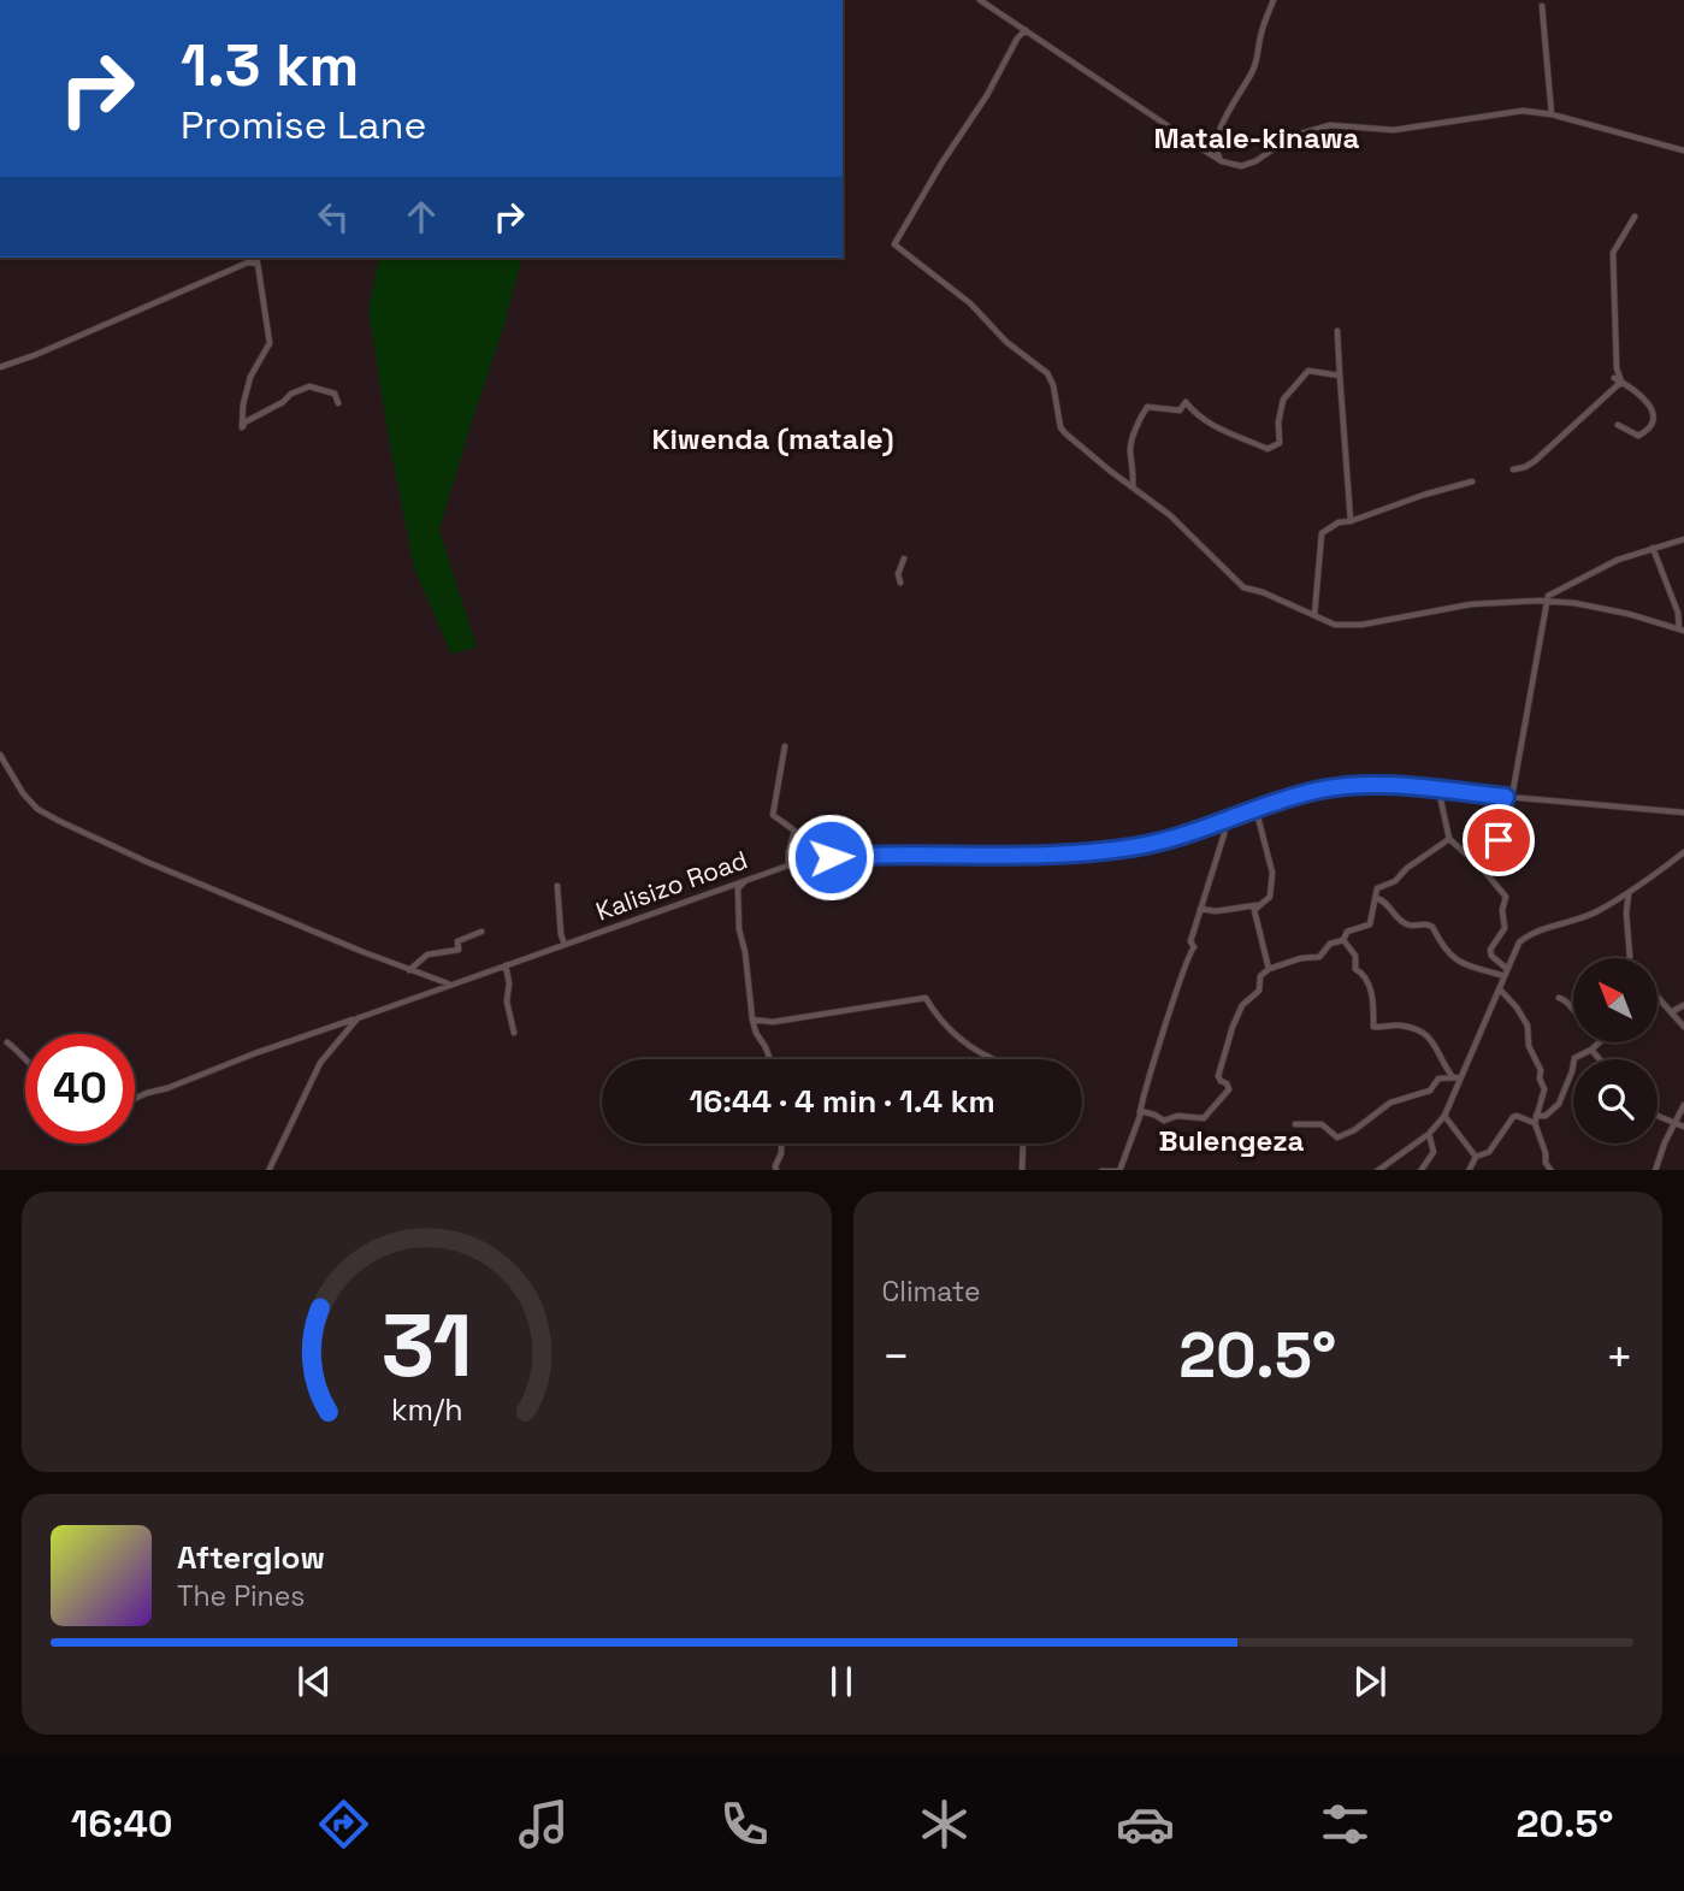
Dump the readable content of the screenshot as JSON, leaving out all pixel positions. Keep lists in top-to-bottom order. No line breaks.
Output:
{"streets":{"street":["Kalisizo Road"]},"districts":["Matale-kinawa","Kiwenda (matale)","Bulengeza"],"north":"top left","page":{"turn":["1.3 km","Promise Lane"],"limit":"40","trip":"16:44 · 4 min · 1.4 km","tile":"Climate","heat":["−","20.5°","+"],"song":["Afterglow","The Pines"],"tabs":["16:40","20.5°"],"gauge":["31","km/h"]}}
